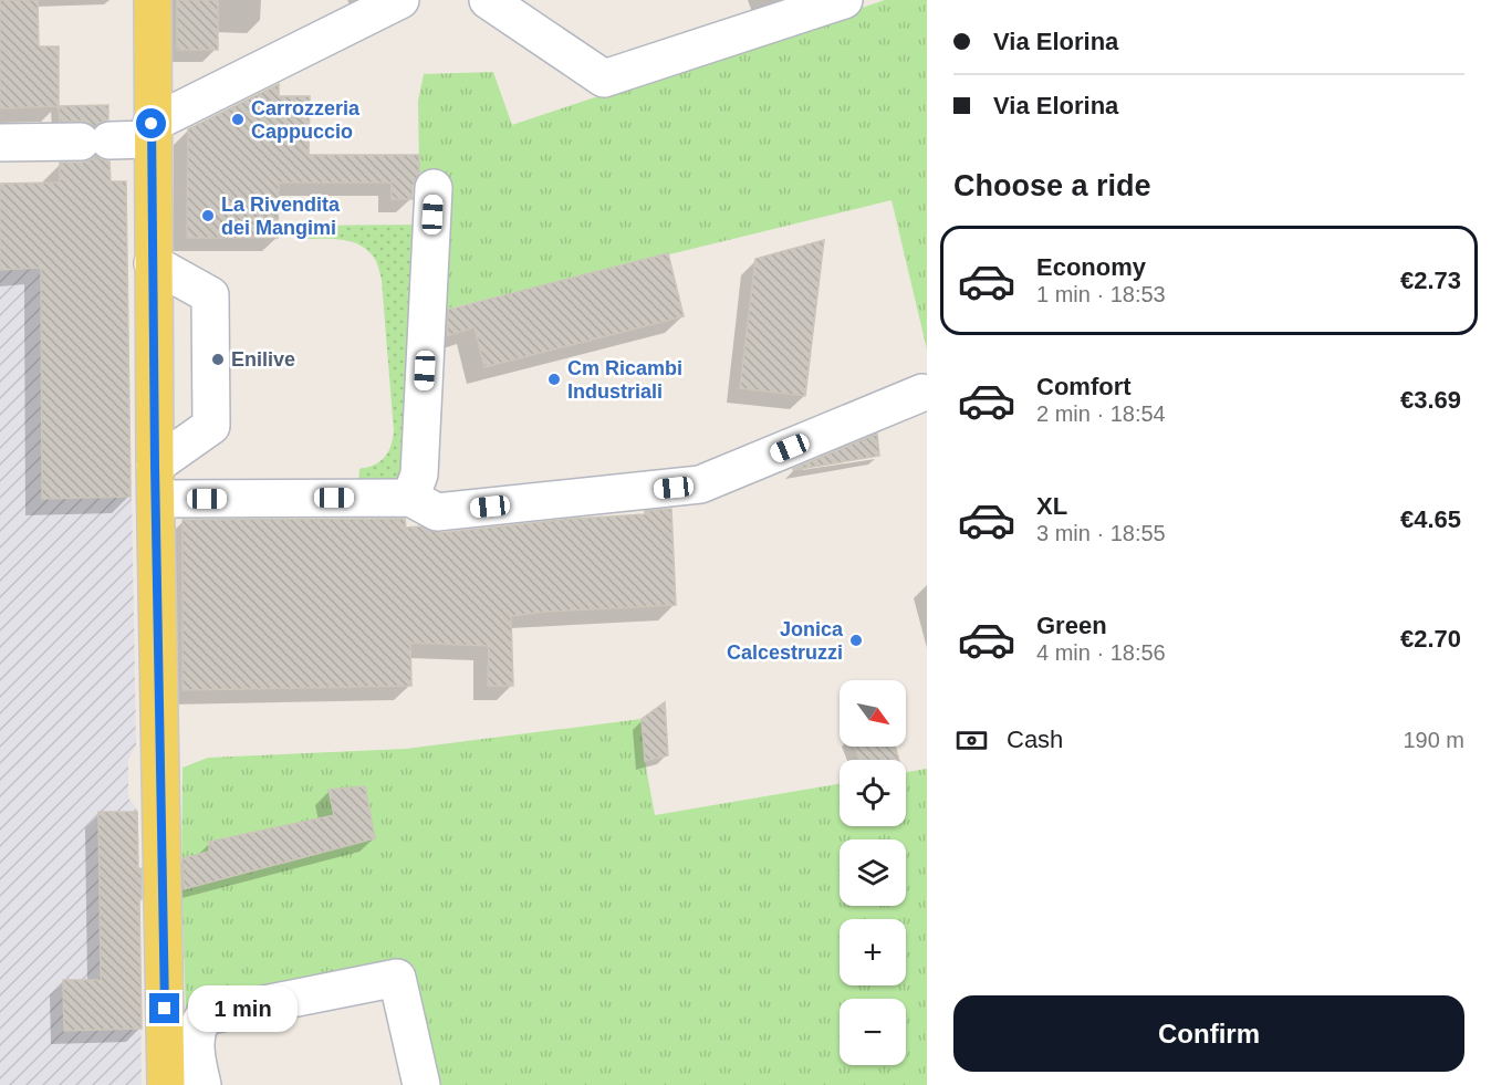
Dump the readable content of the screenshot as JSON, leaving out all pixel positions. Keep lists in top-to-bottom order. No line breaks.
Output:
{"places":["Carrozzeria Cappuccio","La Rivendita dei Mangimi","Enilive","Cm Ricambi Industriali","Jonica Calcestruzzi"],"north":"bottom right","page":{"banner":["Via Elorina","Via Elorina"],"heading":"Choose a ride","list":[{"name":"Economy","note":"1 min · 18:53","value":"€2.73"},{"name":"Comfort","note":"2 min · 18:54","value":"€3.69"},{"name":"XL","note":"3 min · 18:55","value":"€4.65"},{"name":"Green","note":"4 min · 18:56","value":"€2.70"}],"map_buttons":["+","−"],"pay":["Cash","190 m"],"buttons":"Confirm","bubble":"1 min"}}
